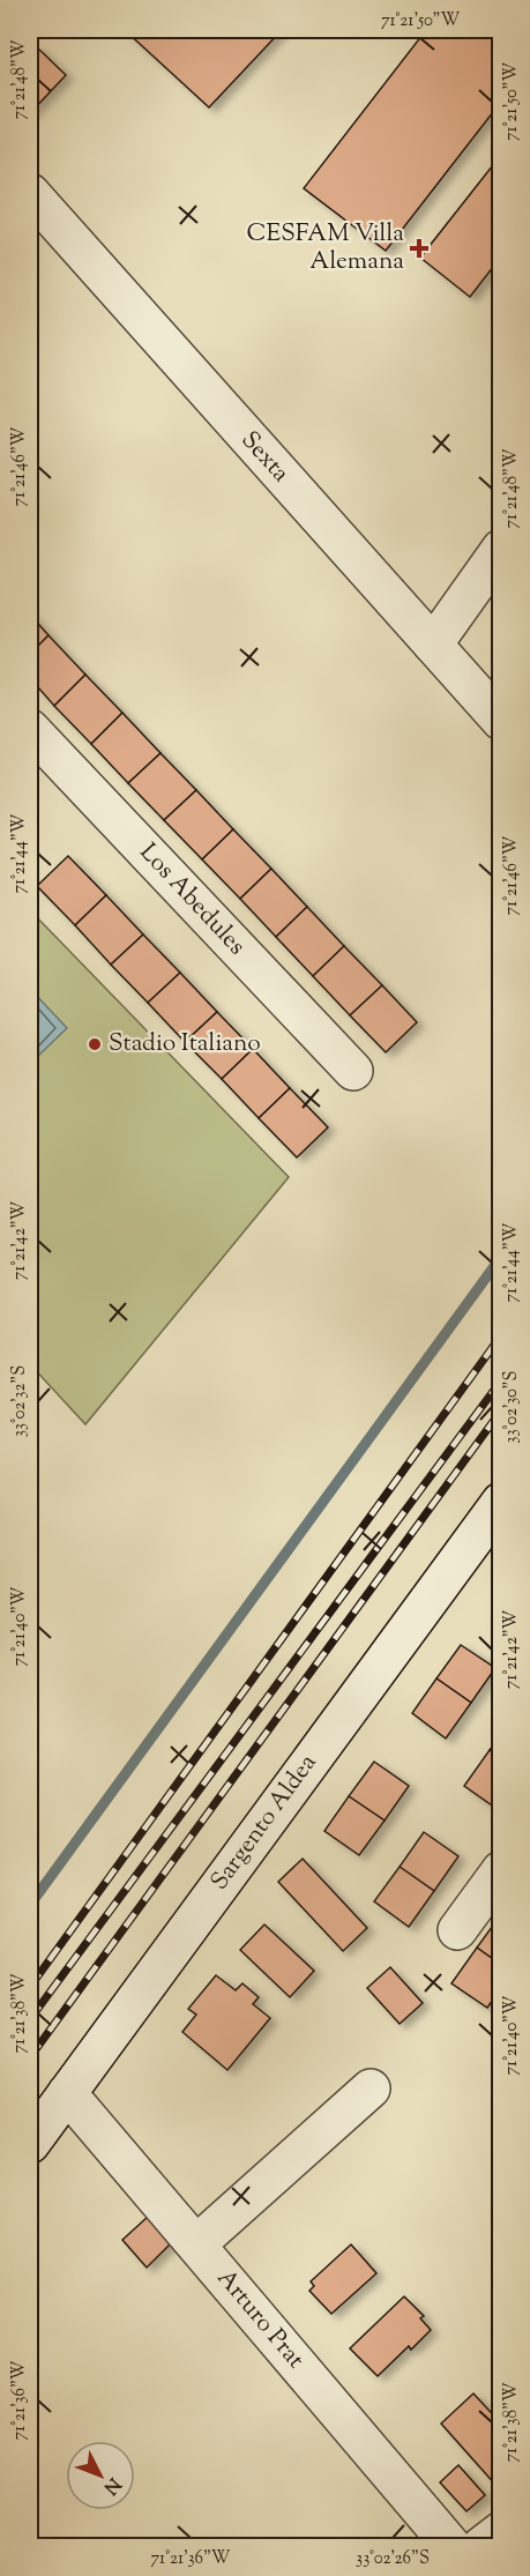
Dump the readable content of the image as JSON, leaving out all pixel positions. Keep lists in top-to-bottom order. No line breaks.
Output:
{"streets":{"street":["Sexta","Los Abedules","Sargento Aldea","Arturo Prat"]},"crossings":[["Sargento Aldea","Arturo Prat"]],"places":{"health":["CESFAM Villa Alemana"],"other":["Stadio Italiano"]},"north":"bottom right","coordinates":["71°21'50\"W","71°21'48\"W","71°21'46\"W","71°21'44\"W","71°21'42\"W","33°02'32\"S","33°02'30\"S","71°21'40\"W","71°21'38\"W","71°21'36\"W","33°02'26\"S"]}
